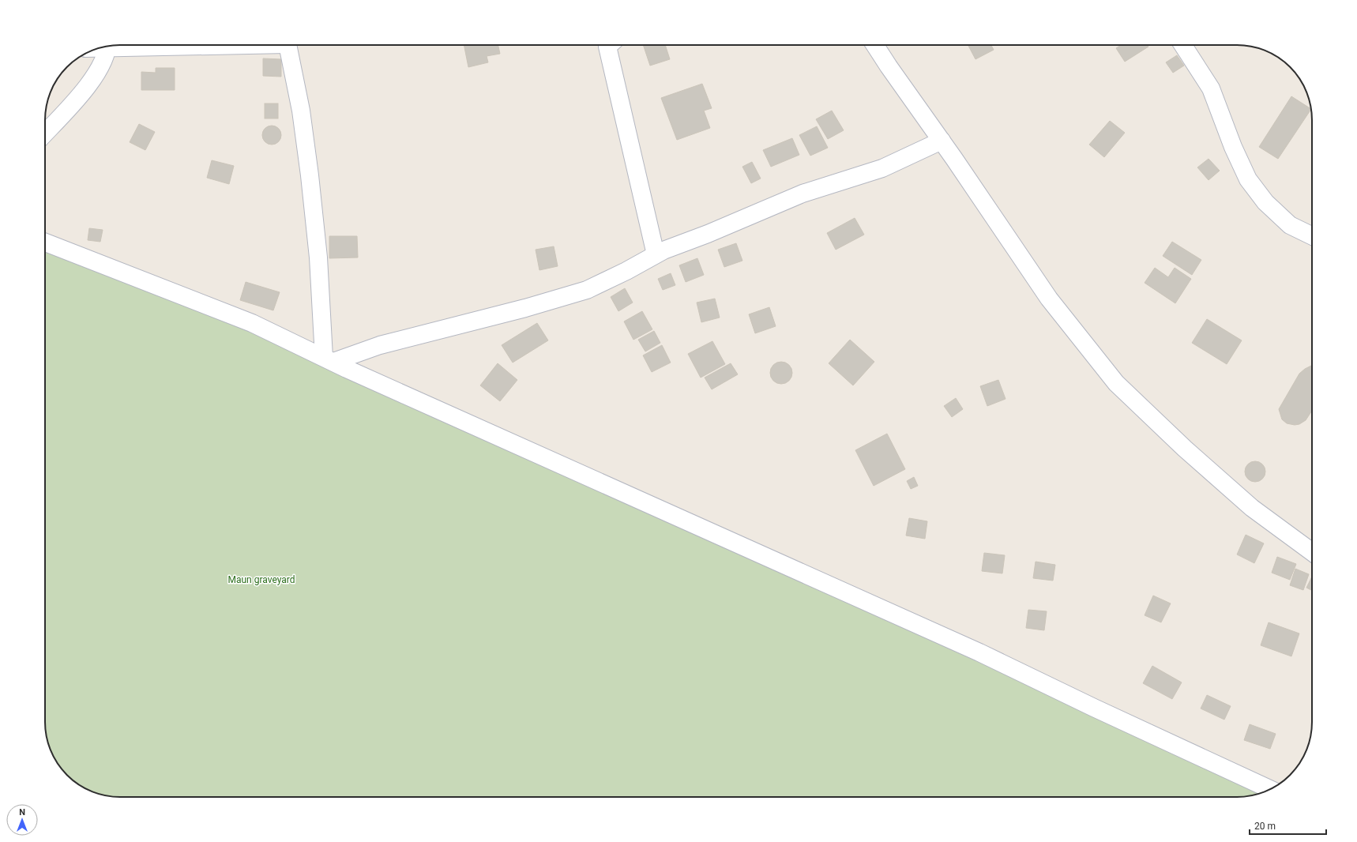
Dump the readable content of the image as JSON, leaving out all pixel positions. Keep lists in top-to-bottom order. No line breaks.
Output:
{"parks":["Maun graveyard"],"scale_bar":"20 m","north":"top"}
